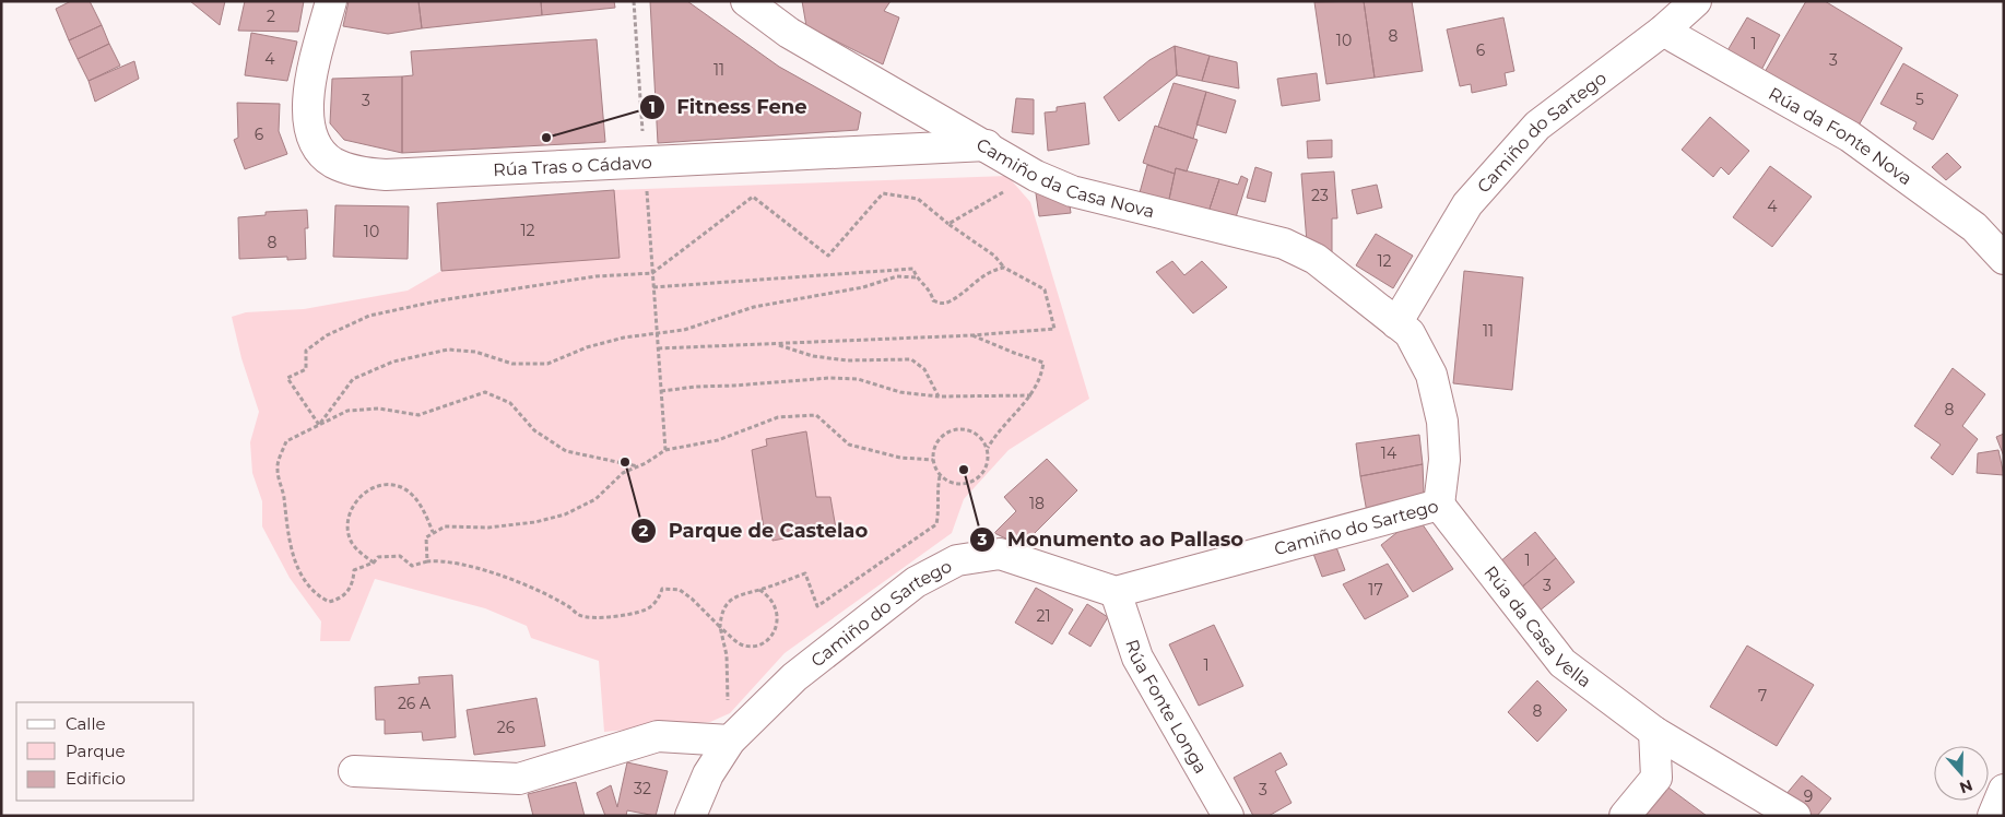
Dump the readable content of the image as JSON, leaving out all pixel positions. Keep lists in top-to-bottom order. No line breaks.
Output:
{"streets":{"street":["Camiño do Sartego","Rúa da Fonte Nova","Rúa Tras o Cádavo","Camiño da Casa Nova","Rúa da Casa Vella","Rúa Fonte Longa"]},"crossings":[["Camiño do Sartego","Rúa da Fonte Nova"],["Camiño do Sartego","Camiño da Casa Nova"],["Camiño do Sartego","Rúa da Casa Vella"],["Camiño do Sartego","Rúa Fonte Longa"],["Rúa Tras o Cádavo","Camiño da Casa Nova"]],"places":["Fitness Fene","Parque de Castelao","Monumento ao Pallaso"],"house_numbers":["2","8","10","1","6","4","3","11","5","3","6","23","4","12","10","8","12","11","8","14","18","1","3","17","21","1","7","26 A","8","26","32","3","9"],"legend":["Calle","Parque","Edificio"],"north":"bottom"}
